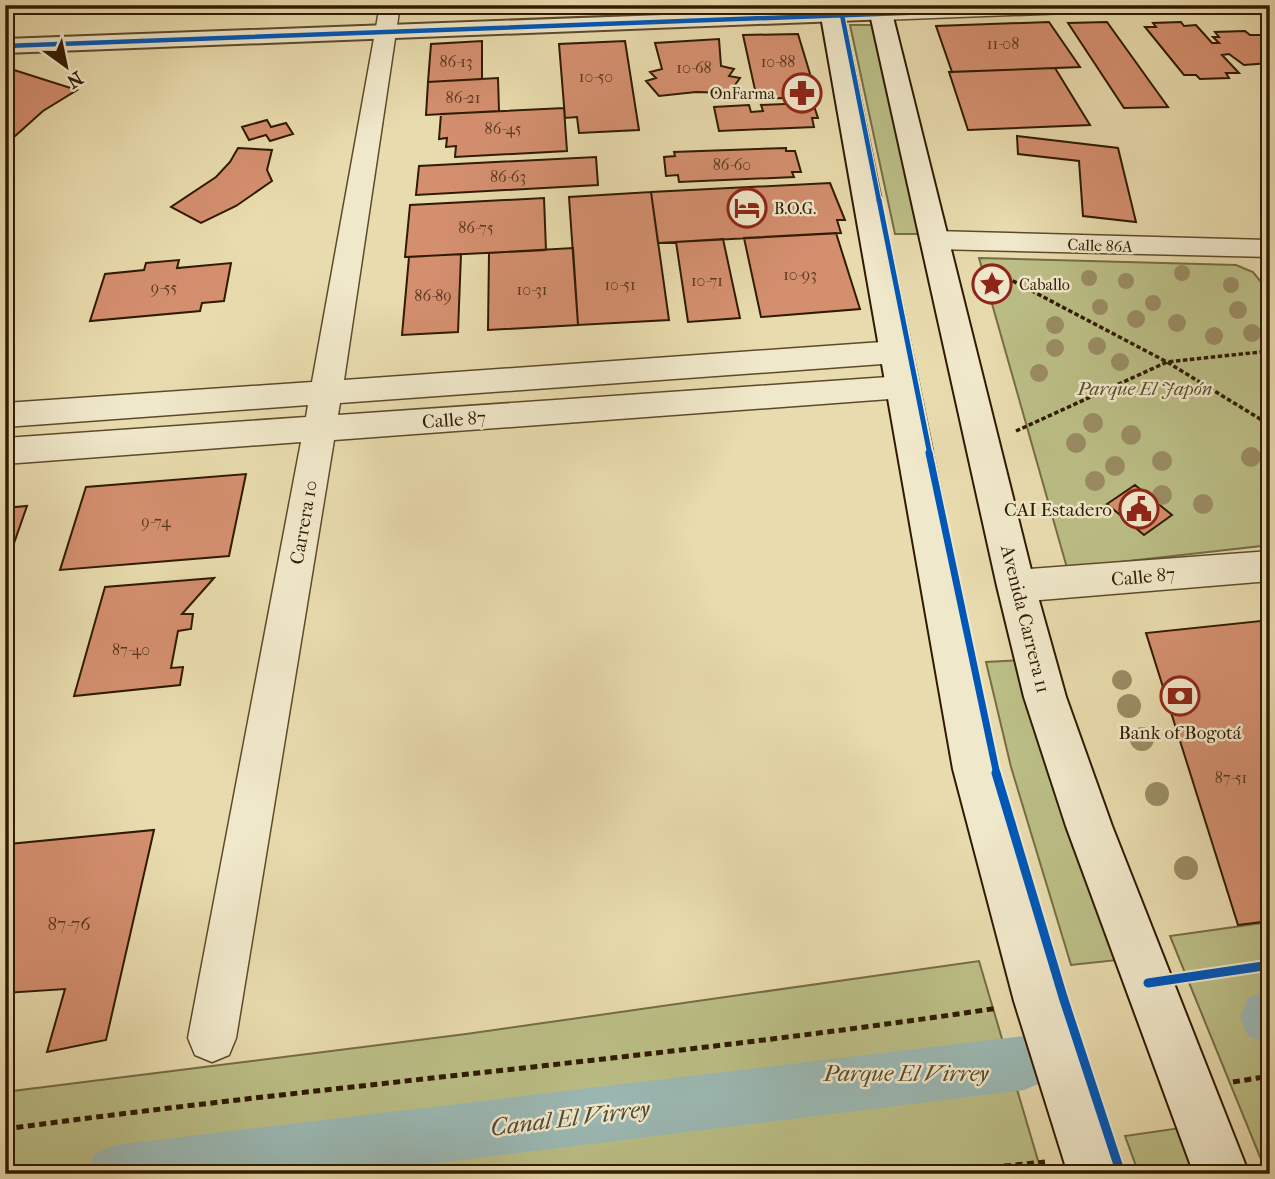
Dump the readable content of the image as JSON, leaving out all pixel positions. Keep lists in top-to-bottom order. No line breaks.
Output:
{"streets":{"main road":["Avenida Carrera 11"],"street":["Calle 86A","Calle 87","Carrera 10"]},"crossings":[["Calle 86A","Avenida Carrera 11"],["Calle 87","Carrera 10"],["Calle 87","Avenida Carrera 11"]],"water":["Canal El Virrey"],"parks":["Parque El Japón","Parque El Virrey"],"places":{"pharmacy":["OnFarma"],"hotel":["B.O.G."],"place":["Caballo"],"public building":["CAI Estadero"],"bank":["Bank of Bogotá"]},"house_numbers":["11-08","86-13","10-88","10-68","10-50","86-21","86-45","86-60","86-63","86-75","10-93","10-71","10-51","9-55","10-31","86-89","9-74","87-40","87-51","87-76"],"north":"bottom right"}
